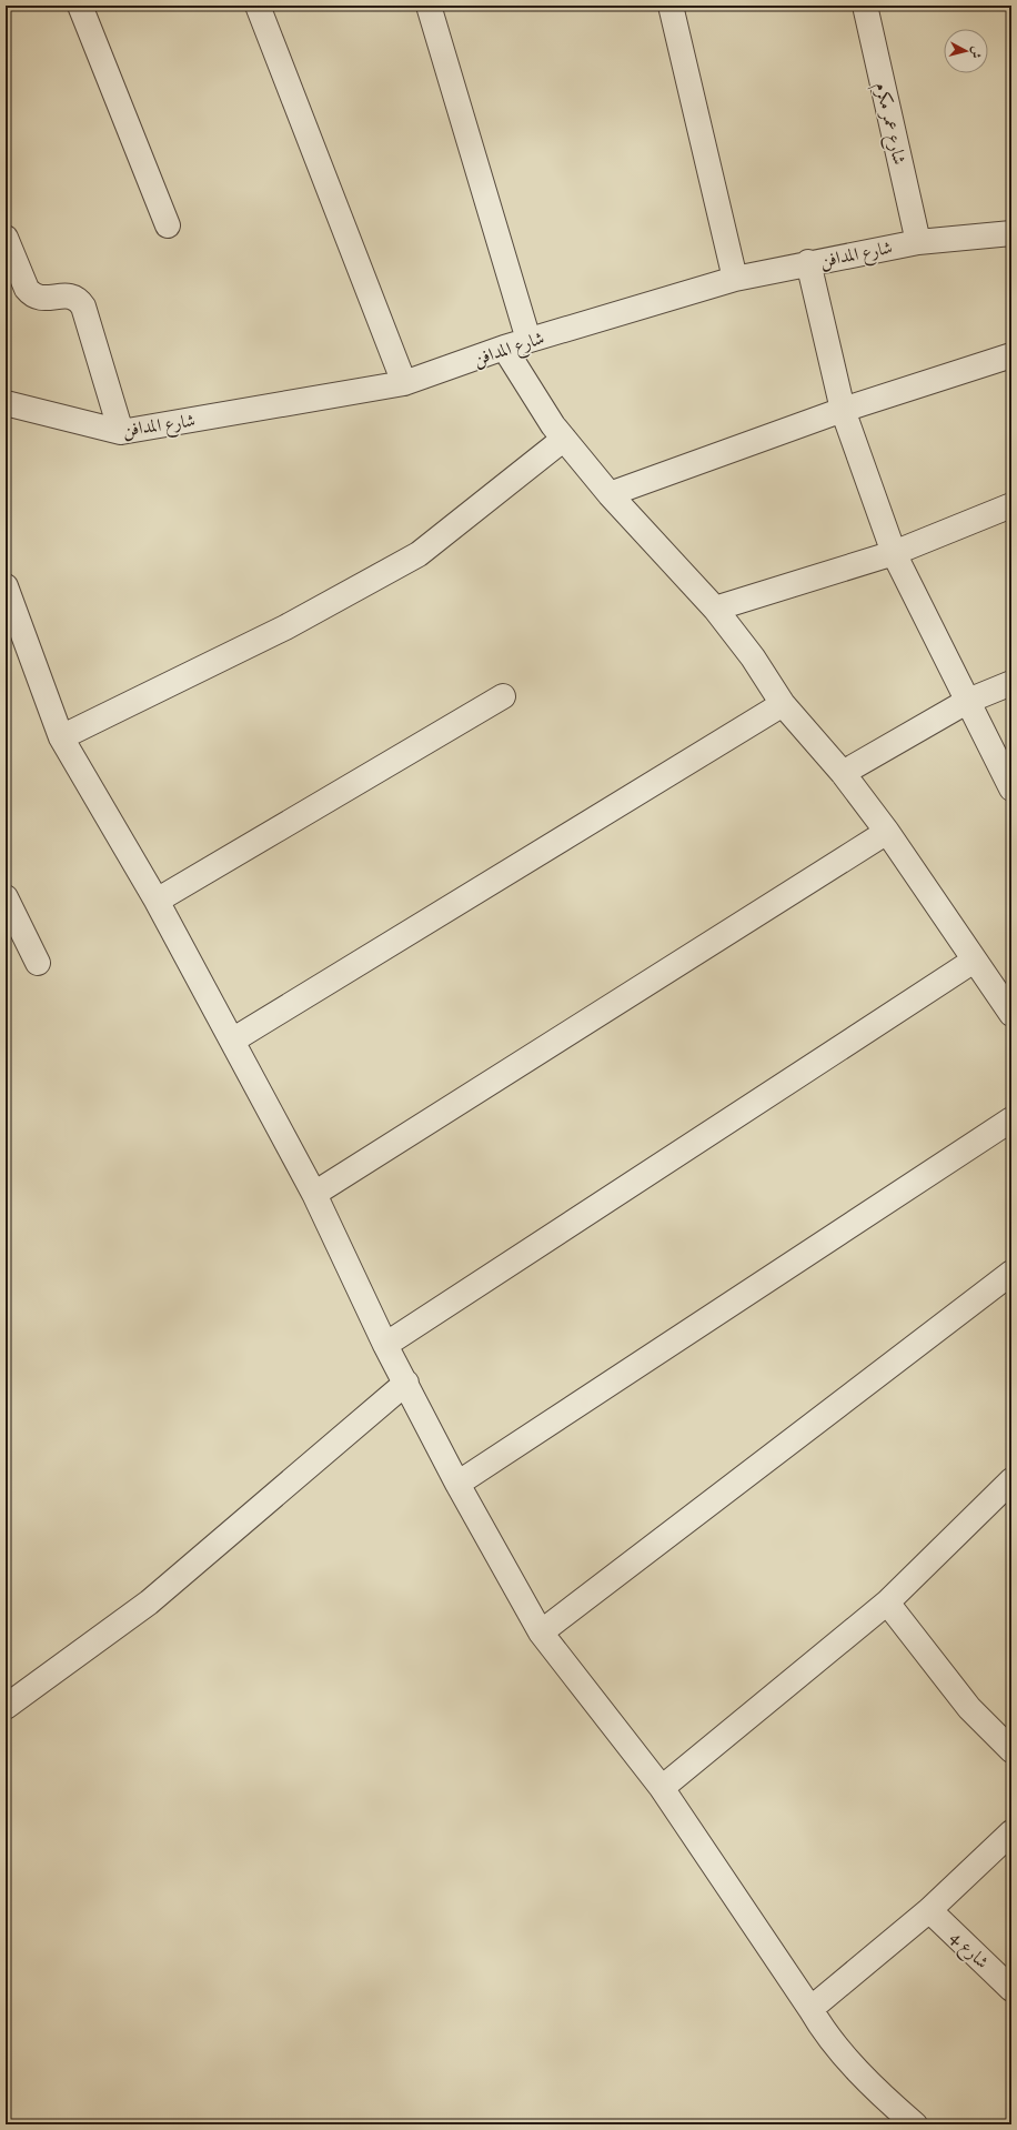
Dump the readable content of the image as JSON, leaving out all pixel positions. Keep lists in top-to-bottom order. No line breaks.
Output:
{"streets":{"street":["شارع عمر مكرم","شارع المدافن","شارع 4"]},"crossings":[["شارع عمر مكرم","شارع المدافن"]],"north":"right"}
